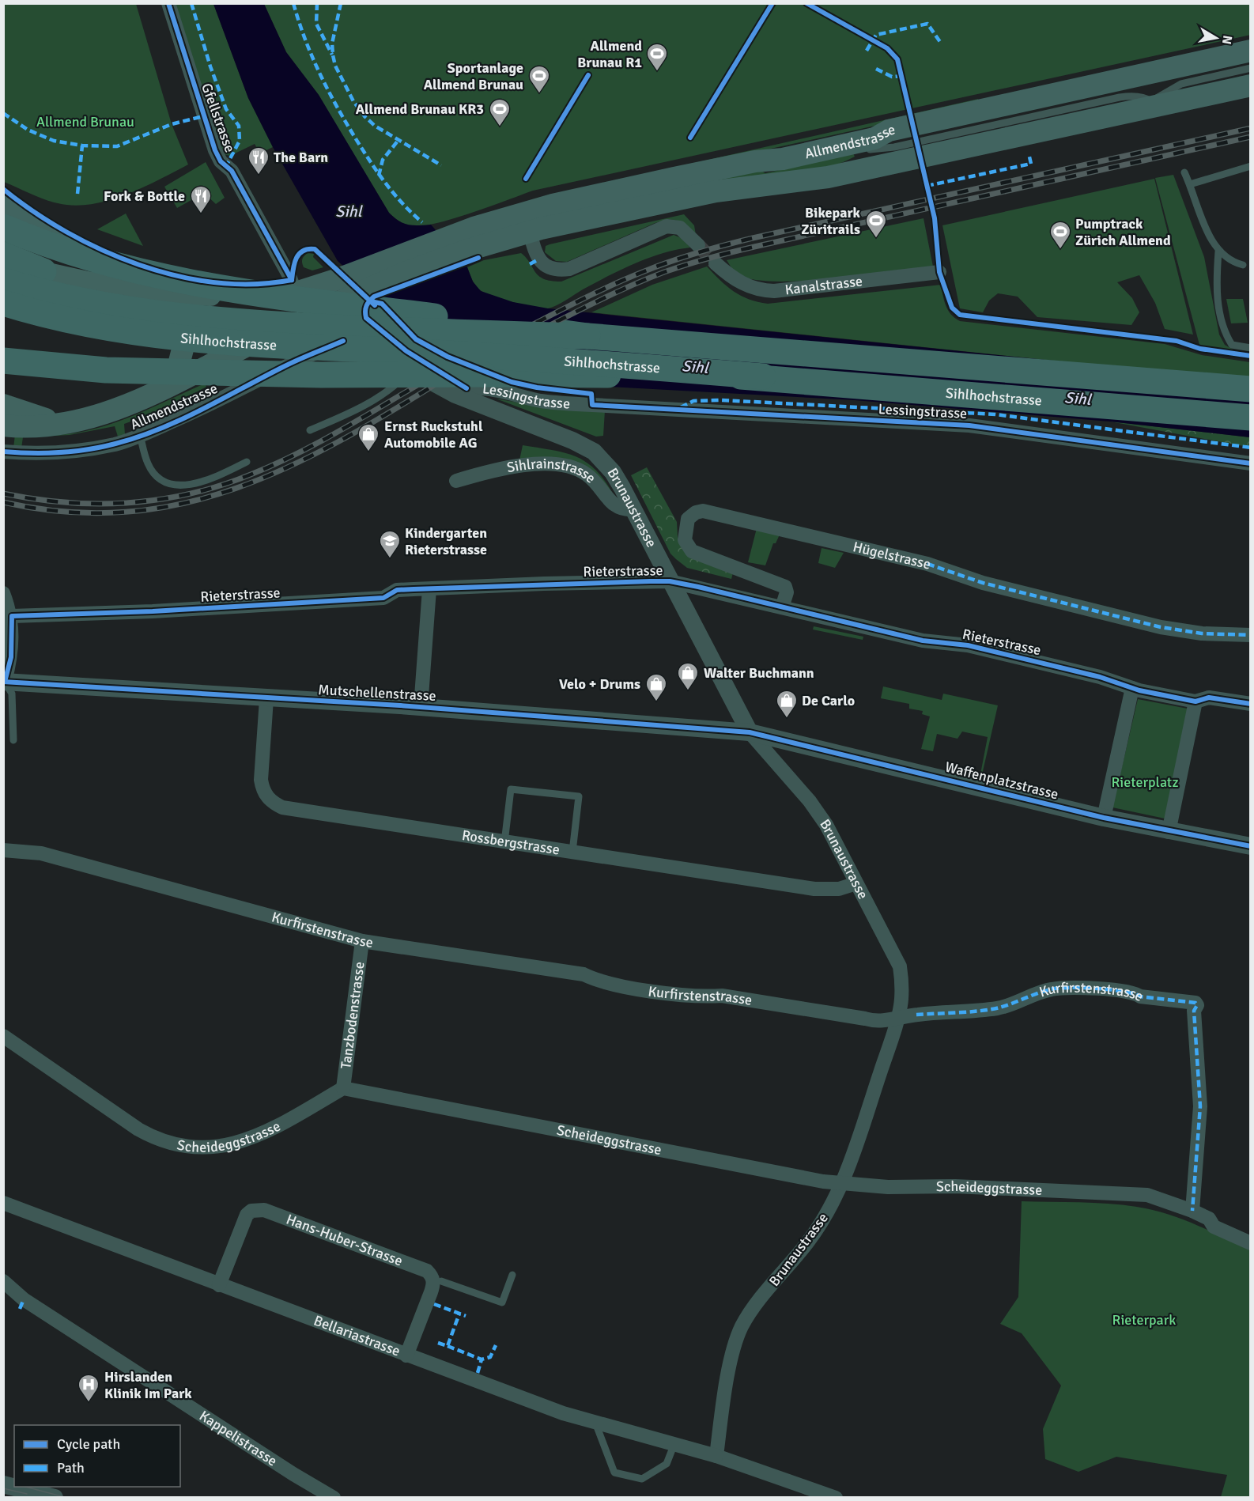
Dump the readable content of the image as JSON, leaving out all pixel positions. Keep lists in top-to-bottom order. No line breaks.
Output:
{"streets":{"highway":["Sihlhochstrasse"],"main road":["Allmendstrasse"],"street":["Gfellstrasse","Kanalstrasse","Lessingstrasse","Sihlrainstrasse","Brunaustrasse","Hügelstrasse","Rieterstrasse","Mutschellenstrasse","Waffenplatzstrasse","Rossbergstrasse","Kurfirstenstrasse","Tanzbodenstrasse","Scheideggstrasse","Hans-Huber-Strasse","Bellariastrasse","Kappelistrasse"]},"crossings":[["Gfellstrasse","Allmendstrasse"],["Allmendstrasse","Brunaustrasse"],["Lessingstrasse","Brunaustrasse"],["Sihlrainstrasse","Brunaustrasse"],["Brunaustrasse","Rieterstrasse"],["Brunaustrasse","Mutschellenstrasse"],["Brunaustrasse","Waffenplatzstrasse"],["Brunaustrasse","Rossbergstrasse"],["Brunaustrasse","Kurfirstenstrasse"],["Brunaustrasse","Scheideggstrasse"],["Brunaustrasse","Bellariastrasse"],["Hügelstrasse","Rieterstrasse"],["Mutschellenstrasse","Waffenplatzstrasse"],["Mutschellenstrasse","Rossbergstrasse"],["Kurfirstenstrasse","Tanzbodenstrasse"],["Kurfirstenstrasse","Scheideggstrasse"],["Tanzbodenstrasse","Scheideggstrasse"],["Hans-Huber-Strasse","Bellariastrasse"]],"water":["Sihl"],"parks":["Allmend Brunau","Rieterplatz","Rieterpark"],"places":{"sports":["Allmend Brunau R1","Sportanlage Allmend Brunau","Allmend Brunau KR3","Bikepark Züritrails","Pumptrack Zürich Allmend"],"restaurant":["The Barn","Fork & Bottle"],"shop":["Ernst Ruckstuhl Automobile AG","Walter Buchmann","Velo + Drums","De Carlo"],"school or university":["Kindergarten Rieterstrasse"],"hospital":["Hirslanden Klinik Im Park"]},"legend":["Cycle path","Path"],"north":"right"}
